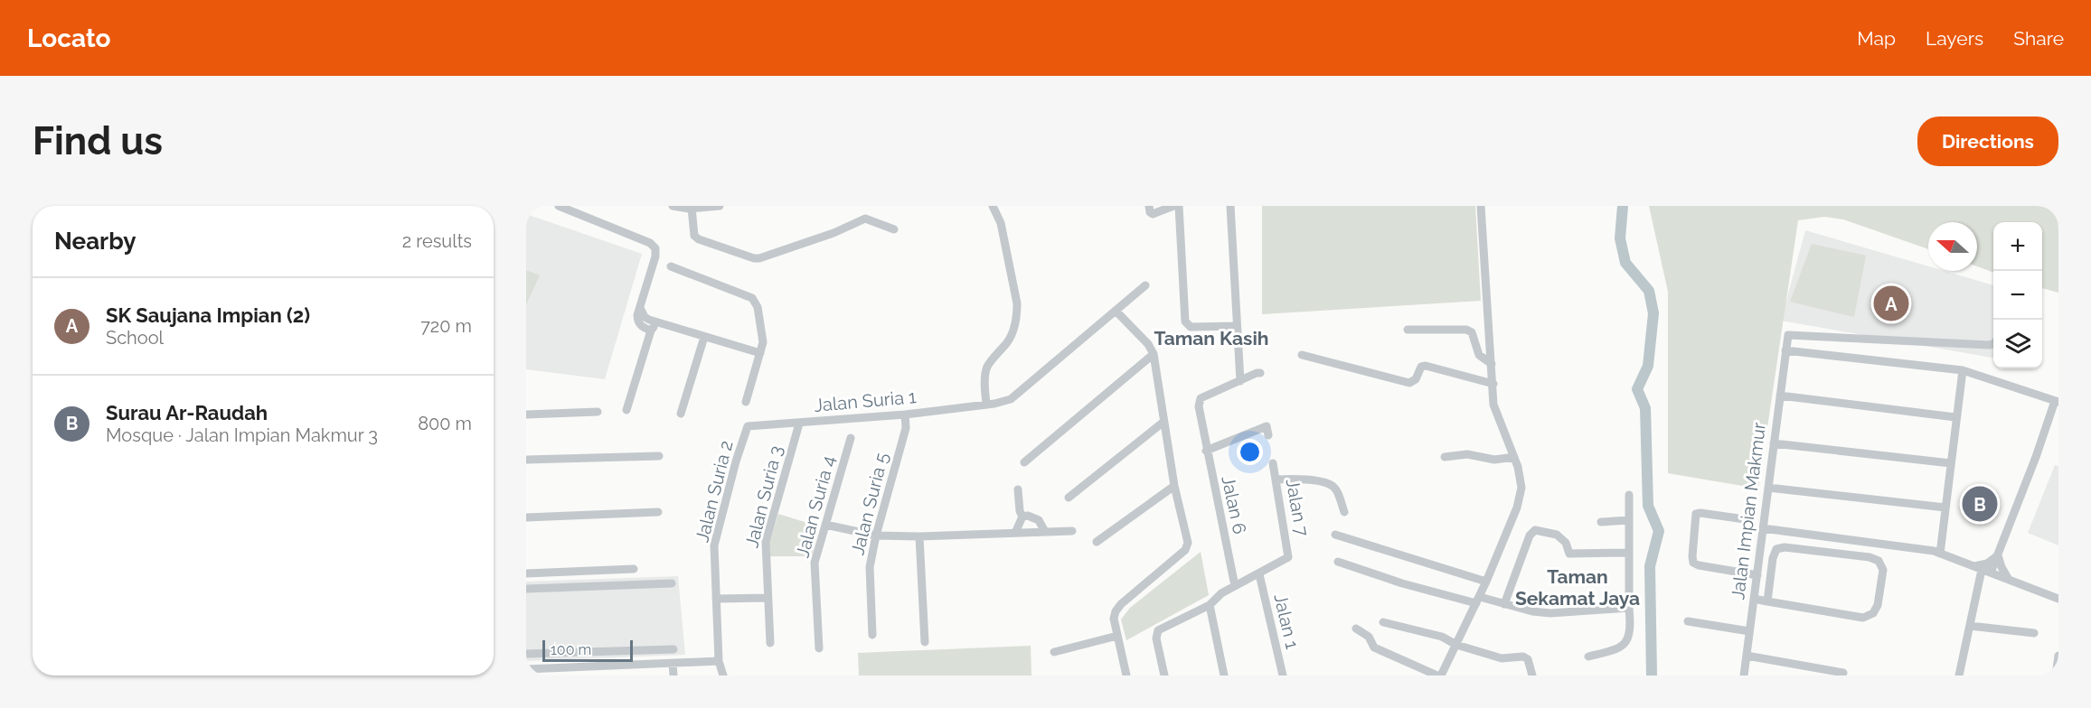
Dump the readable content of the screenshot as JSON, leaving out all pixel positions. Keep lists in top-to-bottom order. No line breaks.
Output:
{"streets":{"street":["Jalan Suria 1","Jalan Suria 2","Jalan Suria 3","Jalan Suria 5","Jalan 6","Jalan Suria 4","Jalan 7","Jalan Impian Makmur","Jalan 1"]},"crossings":[["Jalan Suria 1","Jalan Suria 2"],["Jalan Suria 1","Jalan Suria 3"],["Jalan Suria 1","Jalan Suria 5"],["Jalan 7","Jalan 1"]],"districts":["Taman Kasih","Taman Sekamat Jaya"],"scale_bar":"100 m","north":"left","page":{"header":"Locato","nav":["Map","Layers","Share"],"buttons":"Directions","title":"Find us","heading":["Nearby","2 results"],"map_buttons":["+","−"],"list":[{"mark":"A","name":"SK Saujana Impian (2)","note":"School","value":"720 m"},{"mark":"B","name":"Surau Ar-Raudah","note":"Mosque · Jalan Impian Makmur 3","value":"800 m"}],"pins":["A","B"],"scale":"100 m"}}
